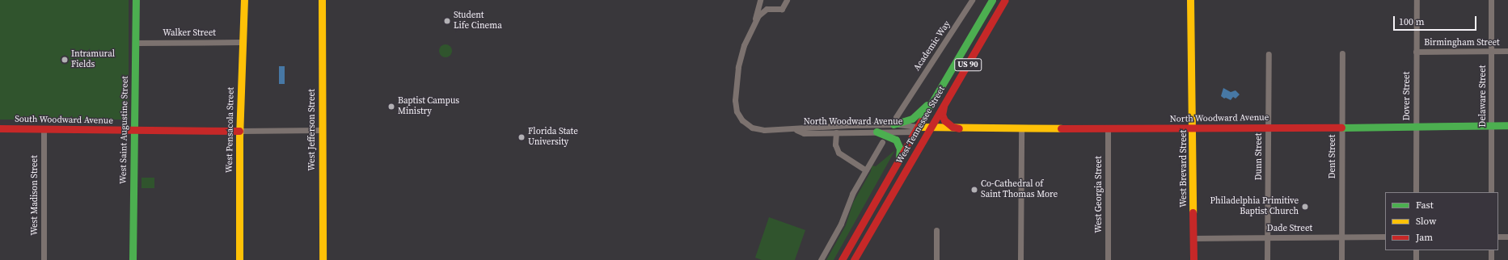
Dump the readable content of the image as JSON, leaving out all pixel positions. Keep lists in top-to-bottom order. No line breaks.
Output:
{"streets":{"street":["Walker Street","Birmingham Street","Academic Way","US 90","Dover Street","Delaware Street","North Woodward Avenue","South Woodward Avenue","West Tennessee Street","West Saint Augustine Street","West Pensacola Street","West Jefferson Street","Dunn Street","Dent Street","West Brevard Street","West Georgia Street","West Madison Street","Dade Street"]},"crossings":[["Walker Street","West Saint Augustine Street"],["Walker Street","West Pensacola Street"],["Birmingham Street","Dover Street"],["Birmingham Street","Delaware Street"],["Academic Way","North Woodward Avenue"],["Dover Street","North Woodward Avenue"],["Delaware Street","North Woodward Avenue"],["North Woodward Avenue","West Tennessee Street"],["North Woodward Avenue","Dunn Street"],["North Woodward Avenue","Dent Street"],["North Woodward Avenue","West Brevard Street"],["North Woodward Avenue","West Georgia Street"],["South Woodward Avenue","West Saint Augustine Street"],["South Woodward Avenue","West Pensacola Street"],["South Woodward Avenue","West Jefferson Street"],["South Woodward Avenue","West Madison Street"],["Dunn Street","Dade Street"],["Dent Street","Dade Street"],["West Brevard Street","Dade Street"]],"places":["Student Life Cinema","Intramural Fields","Baptist Campus Ministry","Florida State University","Co-Cathedral of Saint Thomas More","Philadelphia Primitive Baptist Church"],"legend":["Fast","Slow","Jam"],"scale_bar":"100 m"}
